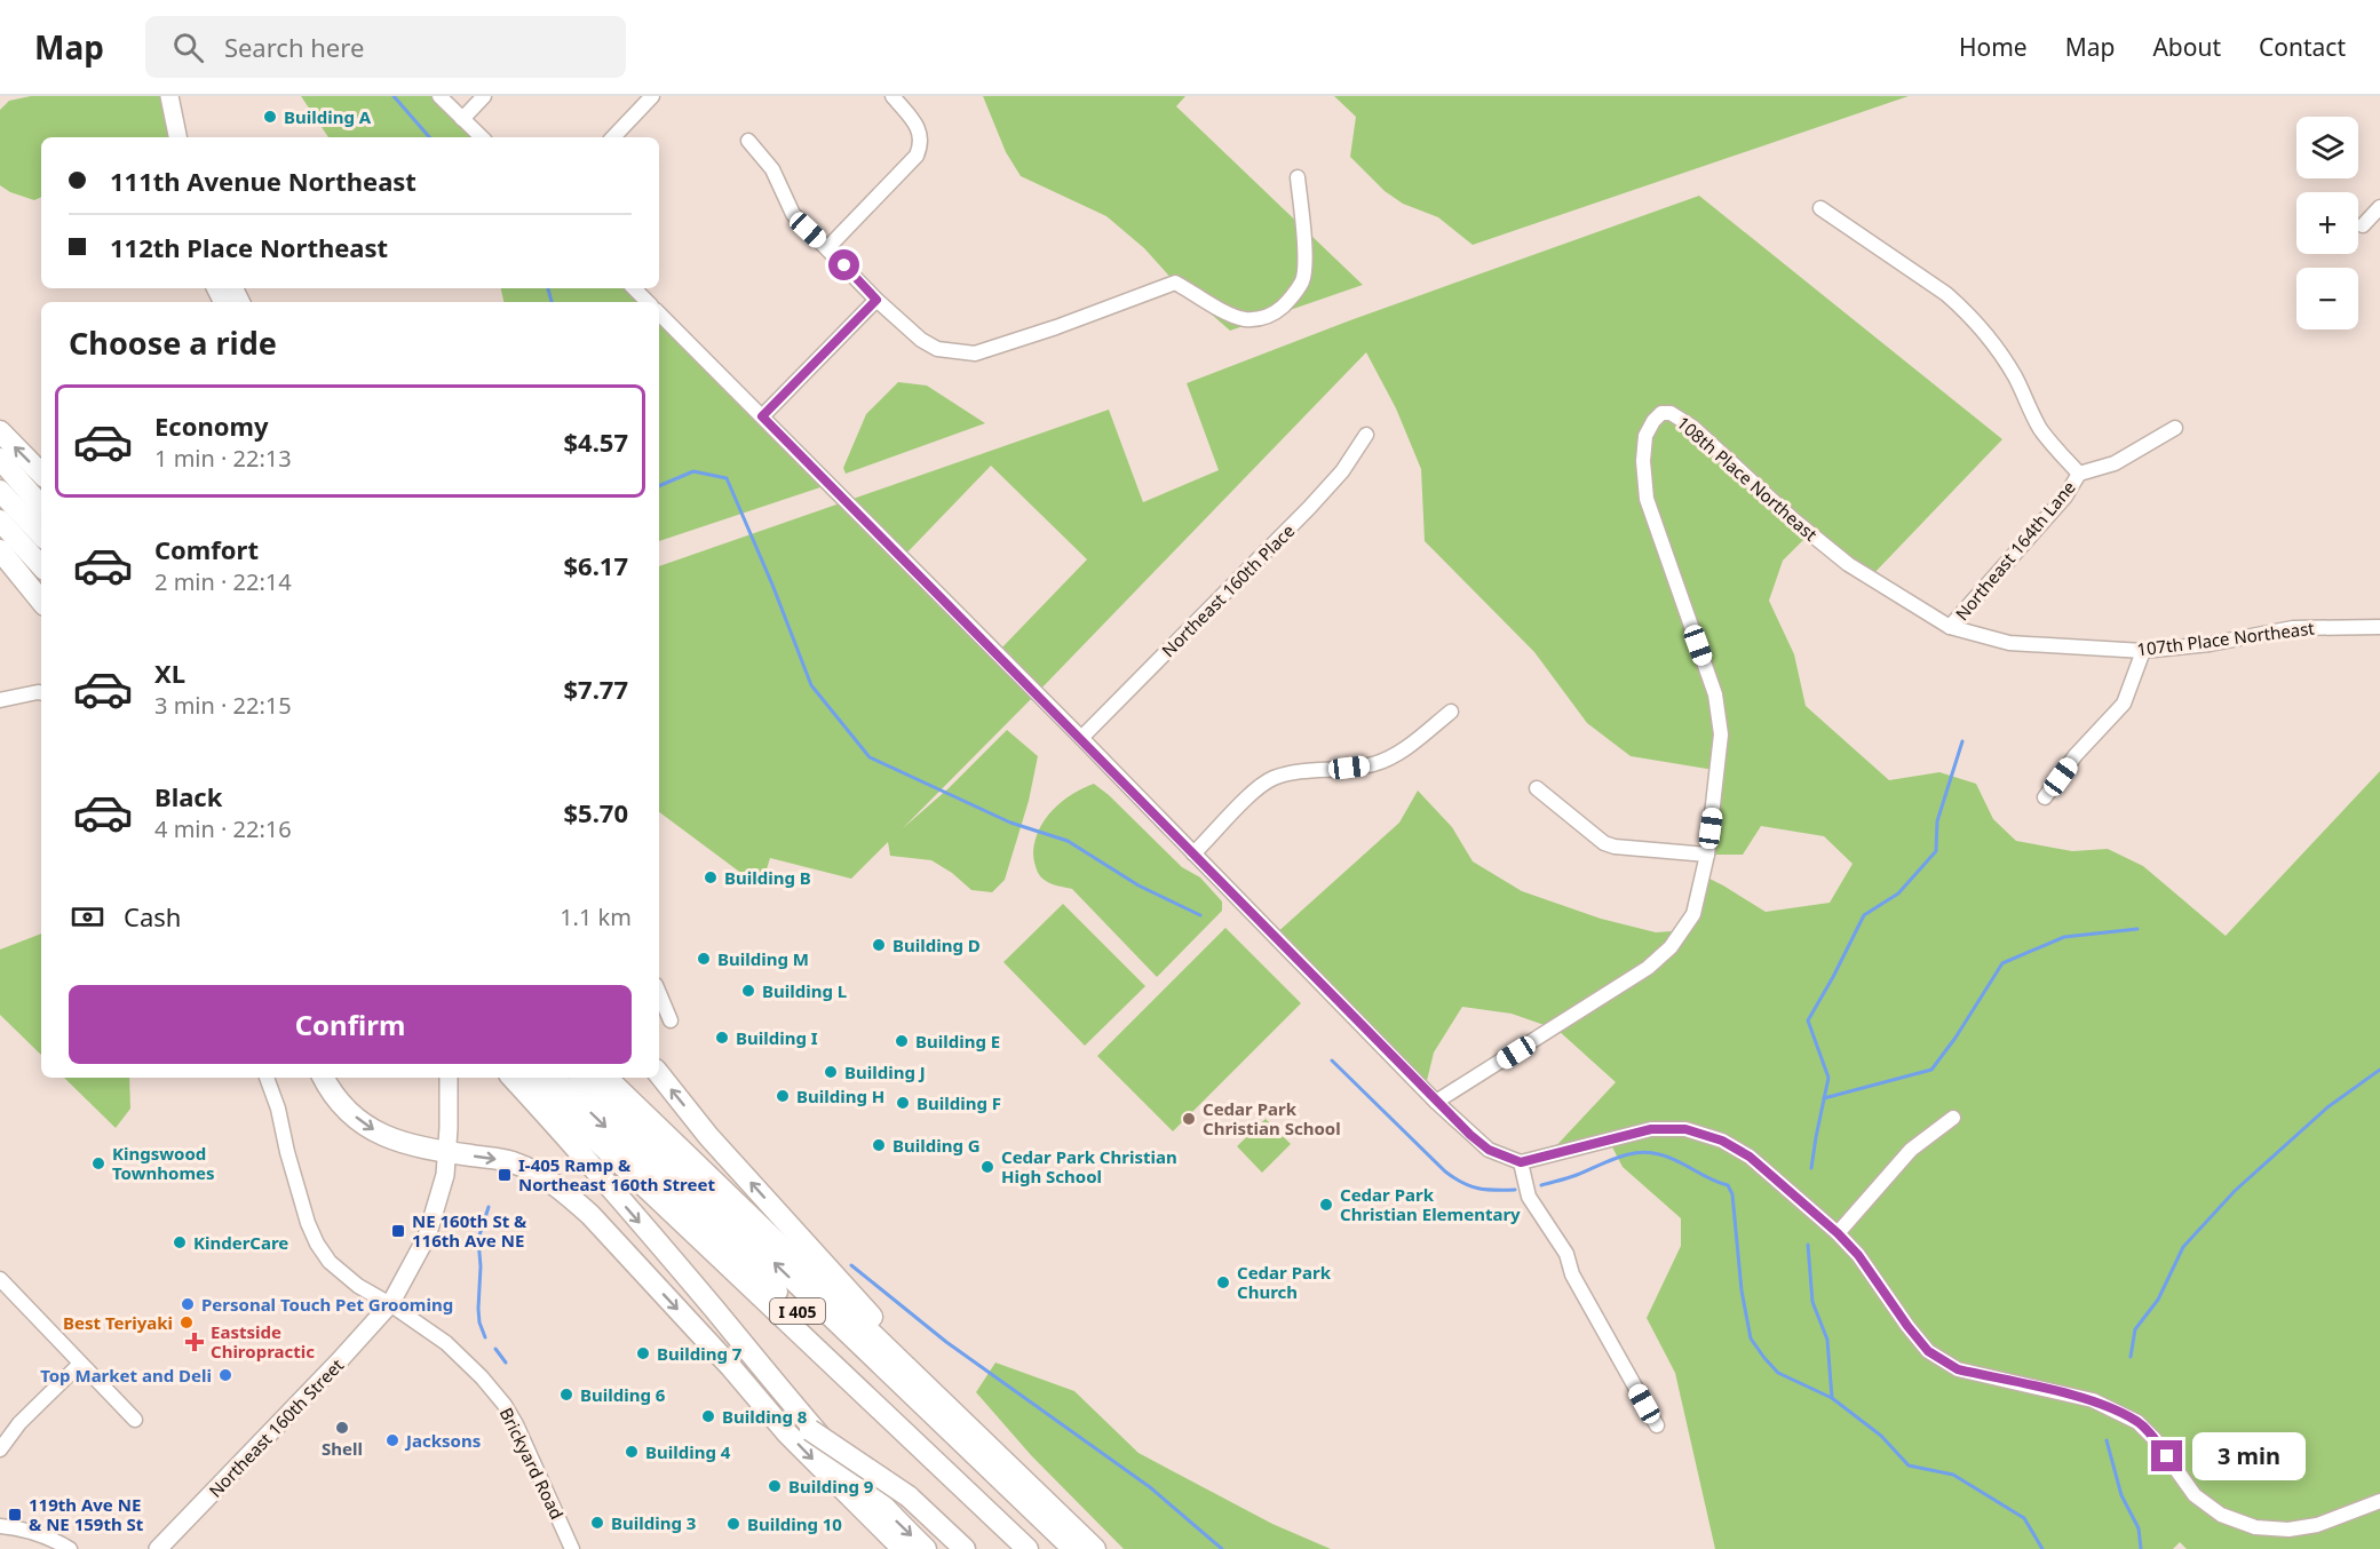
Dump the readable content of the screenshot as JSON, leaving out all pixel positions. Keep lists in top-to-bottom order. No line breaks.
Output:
{"streets":{"highway":["I 405"],"main road":["Northeast 160th Street"],"street":["108th Place Northeast","Northeast 164th Lane","Northeast 160th Place","107th Place Northeast","Brickyard Road"]},"crossings":[["108th Place Northeast","Northeast 164th Lane"],["108th Place Northeast","107th Place Northeast"],["Northeast 164th Lane","107th Place Northeast"],["Northeast 160th Street","Brickyard Road"]],"places":{"other":["Building A","Building B","Building D","Building M","Building L","Building I","Building E","Building J","Building H","Building F","Cedar Park Christian School","Building G","Kingswood Townhomes","Cedar Park Christian High School","Cedar Park Christian Elementary","KinderCare","Cedar Park Church","Personal Touch Pet Grooming","Best Teriyaki","Building 7","Top Market and Deli","Building 6","Building 8","Shell","Jacksons","Building 4","Building 9","Building 3","Building 10"],"transit":["I-405 Ramp & Northeast 160th Street","NE 160th St & 116th Ave NE","119th Ave NE & NE 159th St"],"health":["Eastside Chiropractic"]},"page":{"header":"Map","search":"Search here","nav":["Home","Map","About","Contact"],"map_buttons":["+","−"],"banner":["111th Avenue Northeast","112th Place Northeast"],"heading":"Choose a ride","list":[{"name":"Economy","note":"1 min · 22:13","value":"$4.57"},{"name":"Comfort","note":"2 min · 22:14","value":"$6.17"},{"name":"XL","note":"3 min · 22:15","value":"$7.77"},{"name":"Black","note":"4 min · 22:16","value":"$5.70"}],"pay":["Cash","1.1 km"],"buttons":"Confirm","bubble":"3 min"}}
